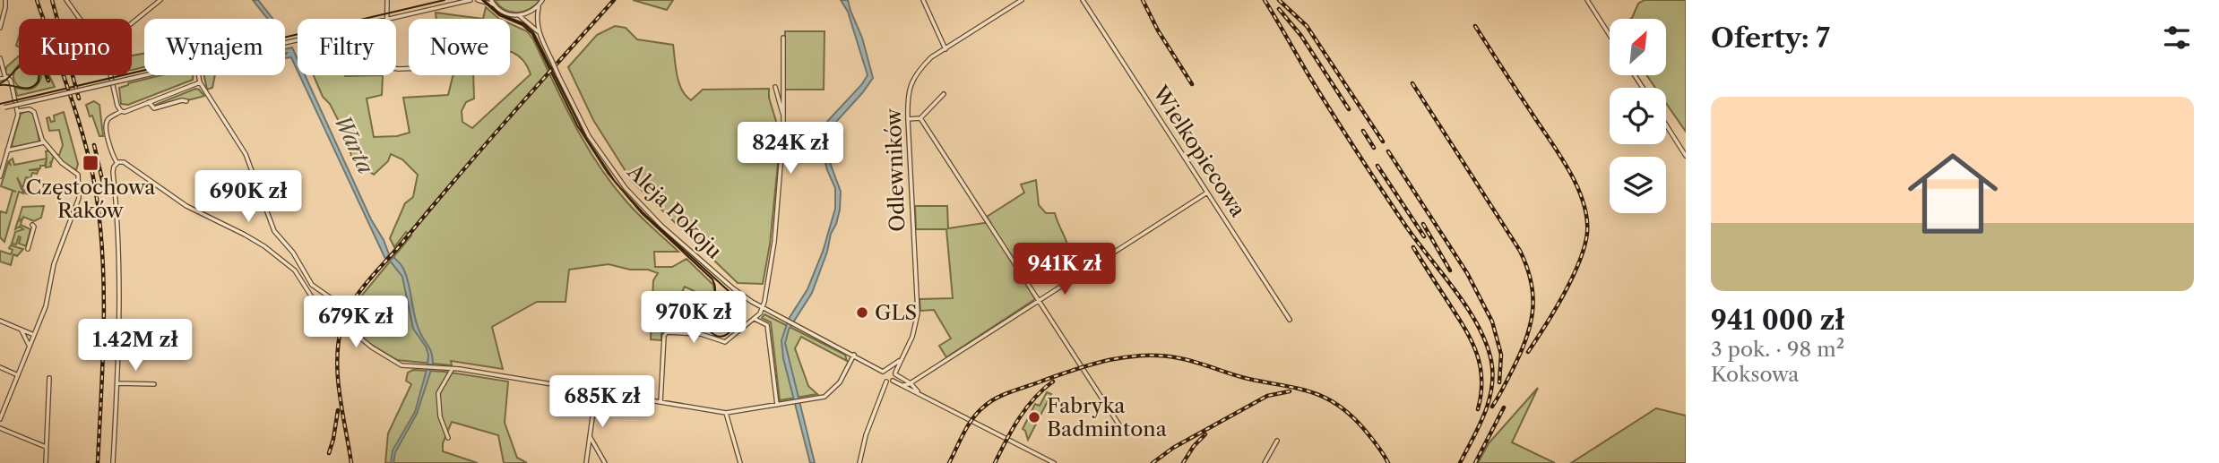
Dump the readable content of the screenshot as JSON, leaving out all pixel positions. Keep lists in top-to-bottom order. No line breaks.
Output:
{"streets":{"street":["Wielkopiecowa","Odlewników","Aleja Pokoju"]},"crossings":[["Odlewników","Aleja Pokoju"]],"water":["Warta"],"places":{"transit":["Częstochowa Raków"],"other":["GLS","Fabryka Badmintona"]},"north":"top right","page":{"heading":"Oferty: 7","chip":["Kupno","Wynajem","Filtry","Nowe"],"list":[{"name":"941 000 zł","note":"3 pok. · 98 m² · Koksowa"}],"price":["824K zł","690K zł","941K zł","970K zł","679K zł","1.42M zł","685K zł"]}}
